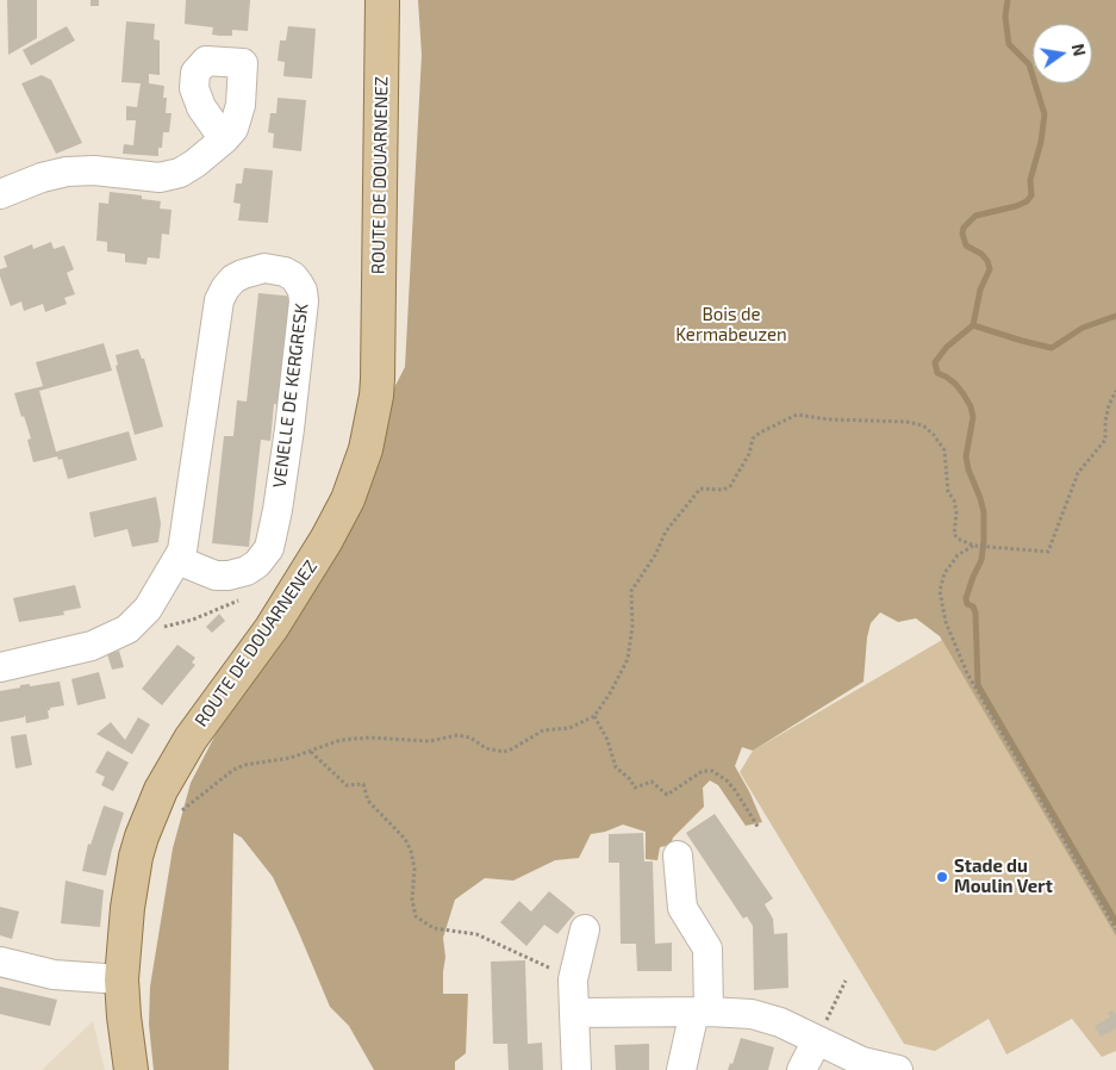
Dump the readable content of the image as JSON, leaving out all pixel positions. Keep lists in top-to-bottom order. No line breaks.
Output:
{"streets":{"main road":["ROUTE DE DOUARNENEZ"],"street":["VENELLE DE KERGRESK"]},"parks":["Bois de Kermabeuzen"],"places":["Stade du Moulin Vert"],"north":"right"}
